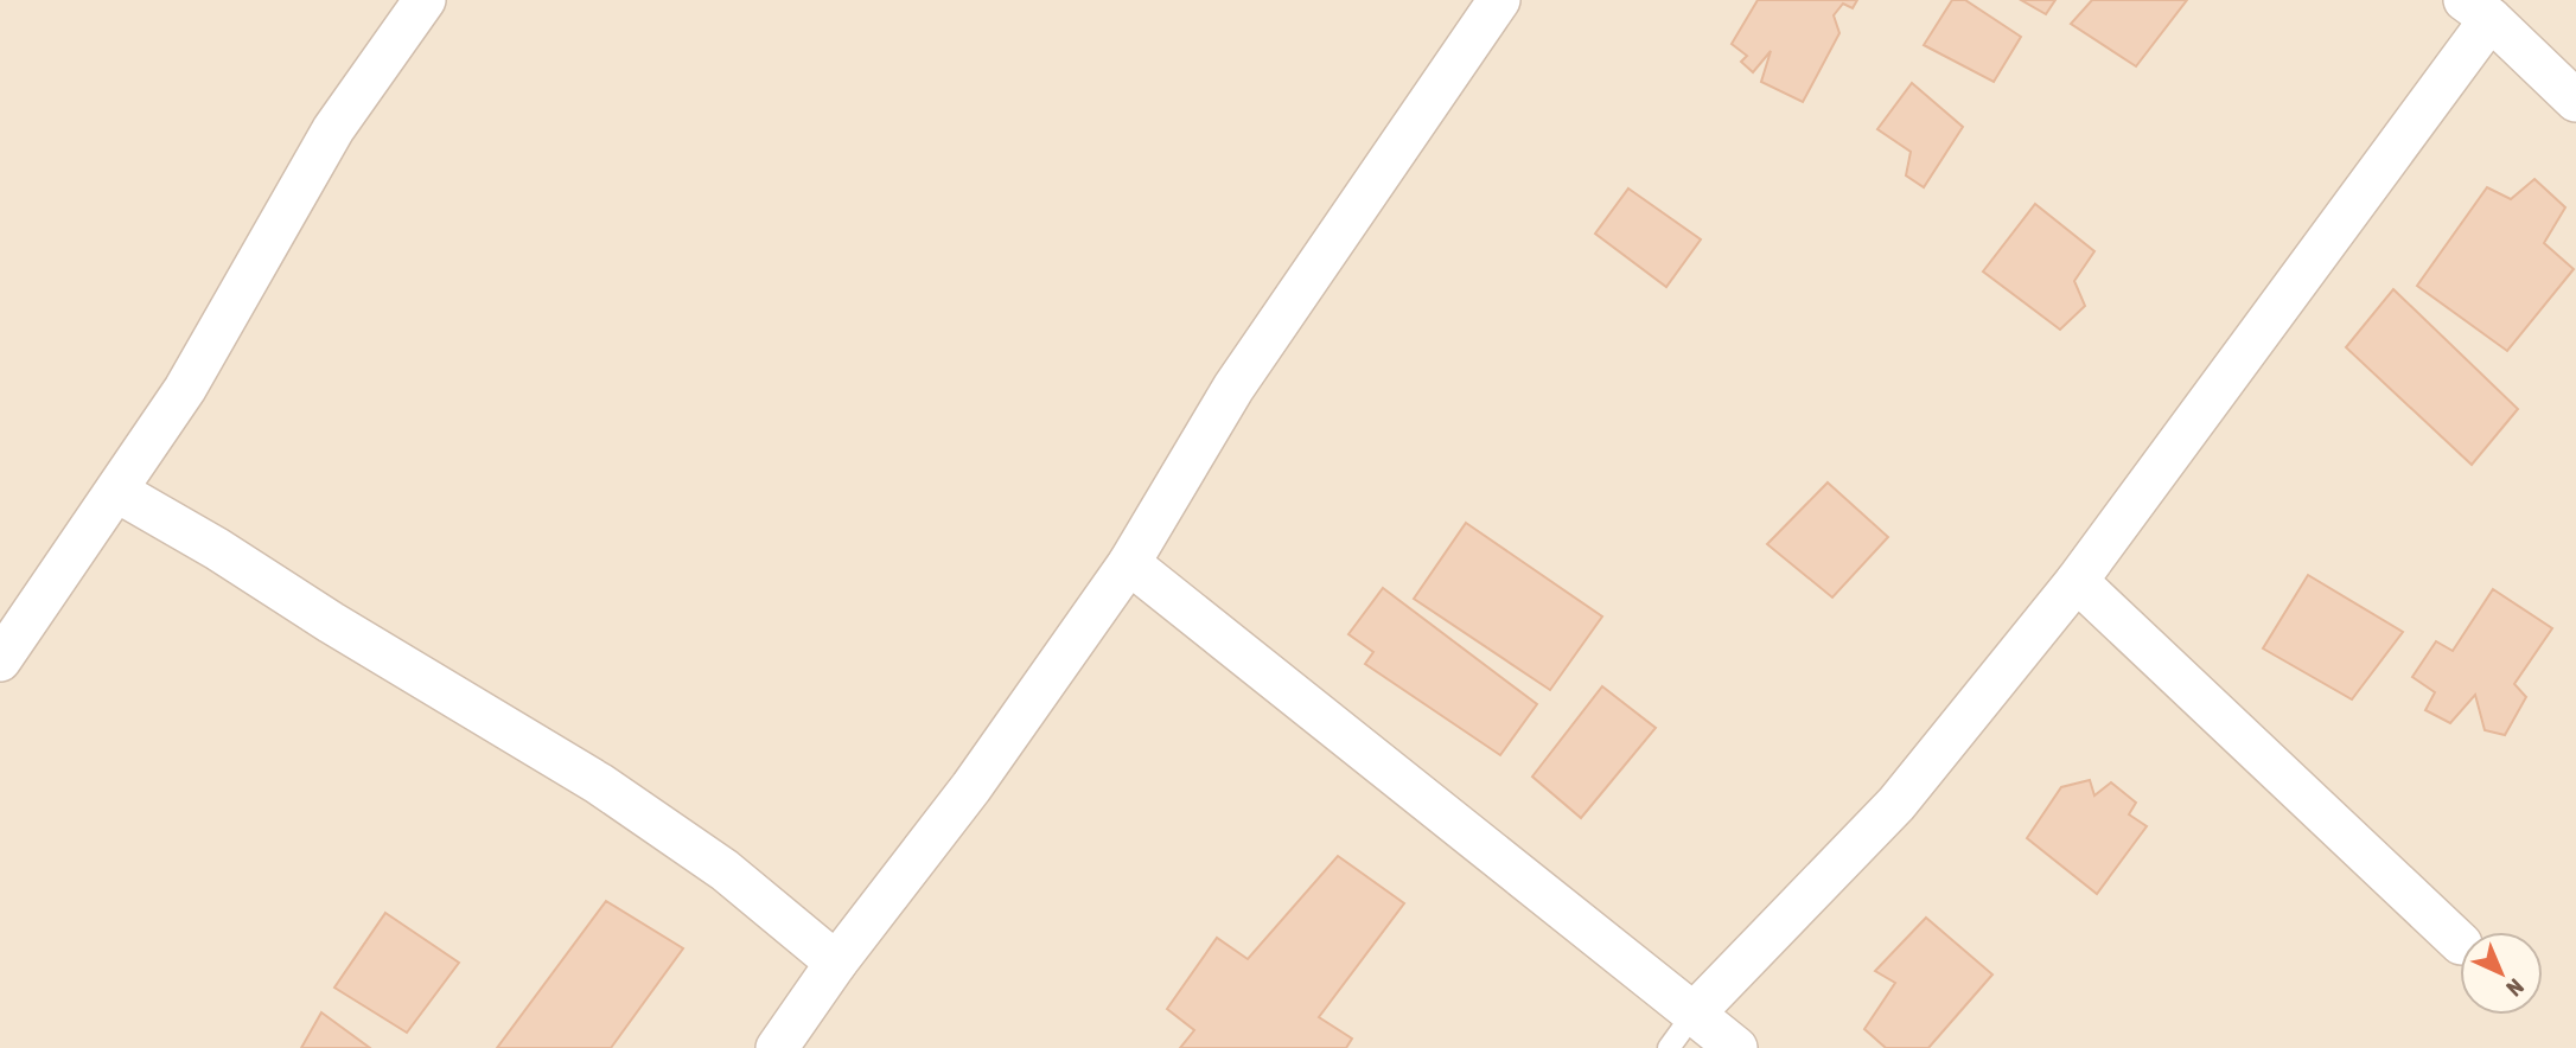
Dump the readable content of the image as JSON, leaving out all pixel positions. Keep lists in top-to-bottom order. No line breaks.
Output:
{"north":"bottom right"}
